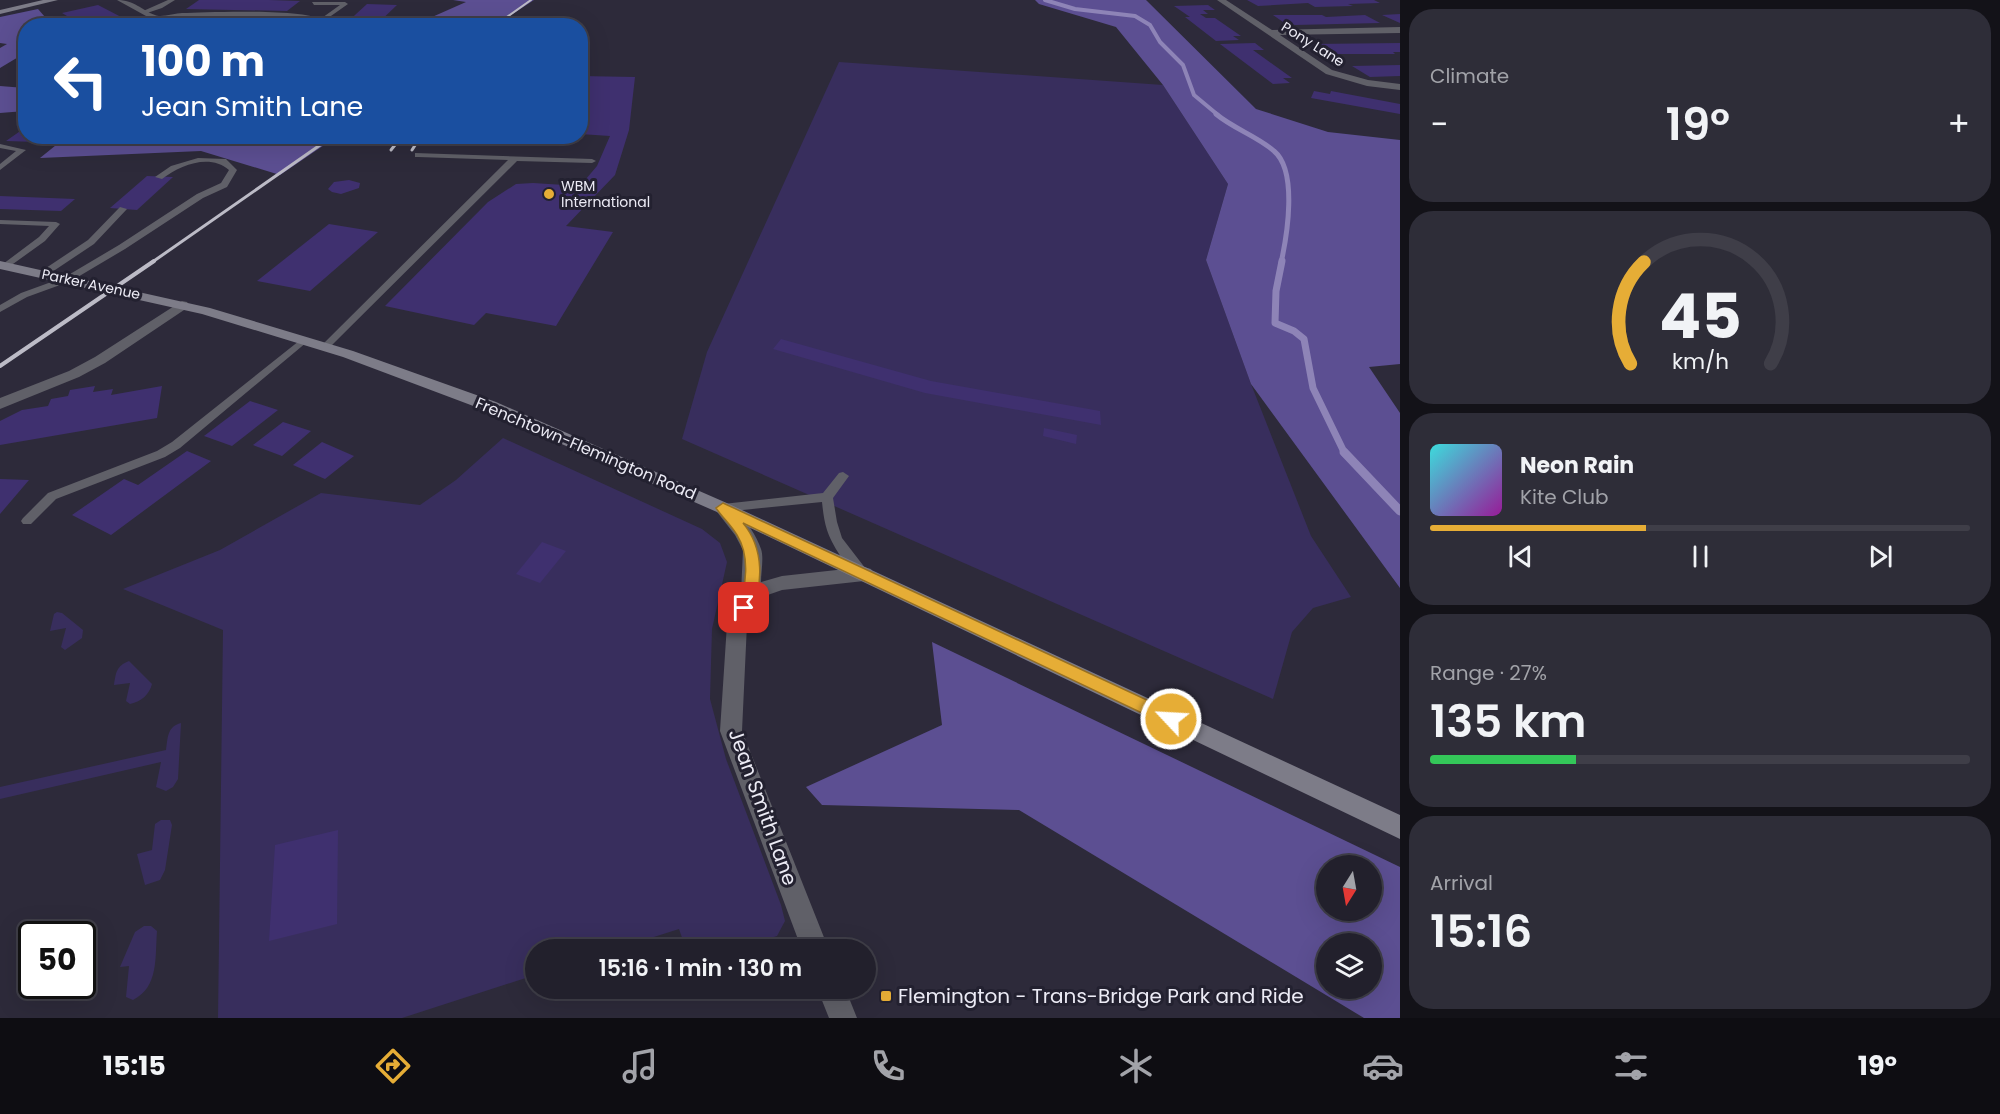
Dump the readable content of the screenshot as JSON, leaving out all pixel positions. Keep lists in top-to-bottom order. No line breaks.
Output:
{"streets":{"main road":["Parker Avenue","Frenchtown-Flemington Road"],"street":["Pony Lane","Jean Smith Lane"]},"crossings":[["Parker Avenue","Frenchtown-Flemington Road"],["Frenchtown-Flemington Road","Jean Smith Lane"]],"places":{"other":["WBM International"],"transit":["Flemington - Trans-Bridge Park and Ride"]},"north":"bottom","page":{"tile":["Climate",["Range · 27%","135 km"],["Arrival","15:16"]],"turn":["100 m","Jean Smith Lane"],"heat":["−","19°","+"],"song":["Neon Rain","Kite Club"],"limit":"50","trip":"15:16 · 1 min · 130 m","tabs":["15:15","19°"],"gauge":["45","km/h"]}}
